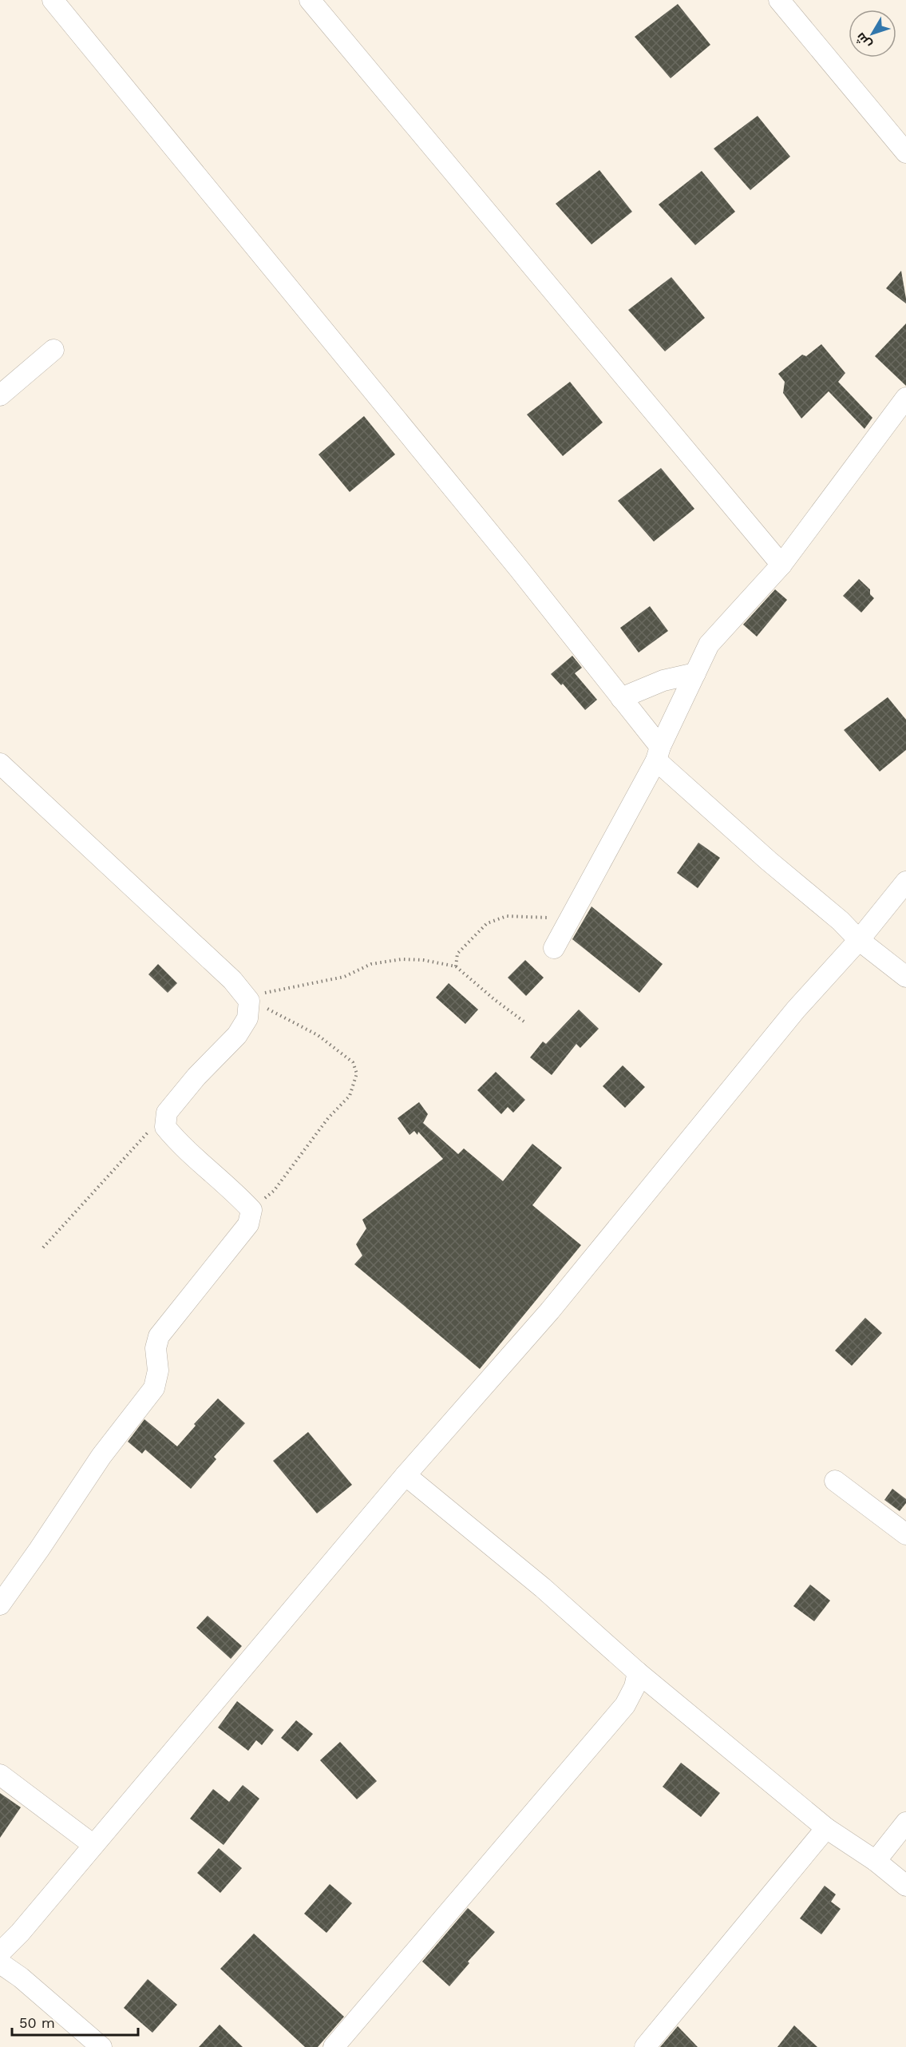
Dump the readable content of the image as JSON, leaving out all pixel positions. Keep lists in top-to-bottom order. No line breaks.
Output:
{"scale_bar":"50 m","north":"bottom left"}
